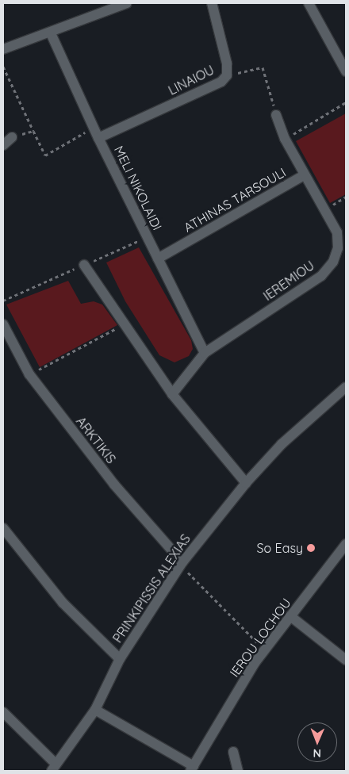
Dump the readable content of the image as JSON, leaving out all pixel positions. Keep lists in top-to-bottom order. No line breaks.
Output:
{"streets":{"street":["LINAIOU","MELI NIKOLAIDI","ATHINAS TARSOULI","IEREMIOU","ARKTIKIS","PRINKIPISSIS ALEXIAS","IEROU LOCHOU"]},"crossings":[["LINAIOU","MELI NIKOLAIDI"],["MELI NIKOLAIDI","ATHINAS TARSOULI"],["MELI NIKOLAIDI","IEREMIOU"],["ATHINAS TARSOULI","IEREMIOU"],["ARKTIKIS","PRINKIPISSIS ALEXIAS"]],"places":["So Easy"],"north":"bottom"}
